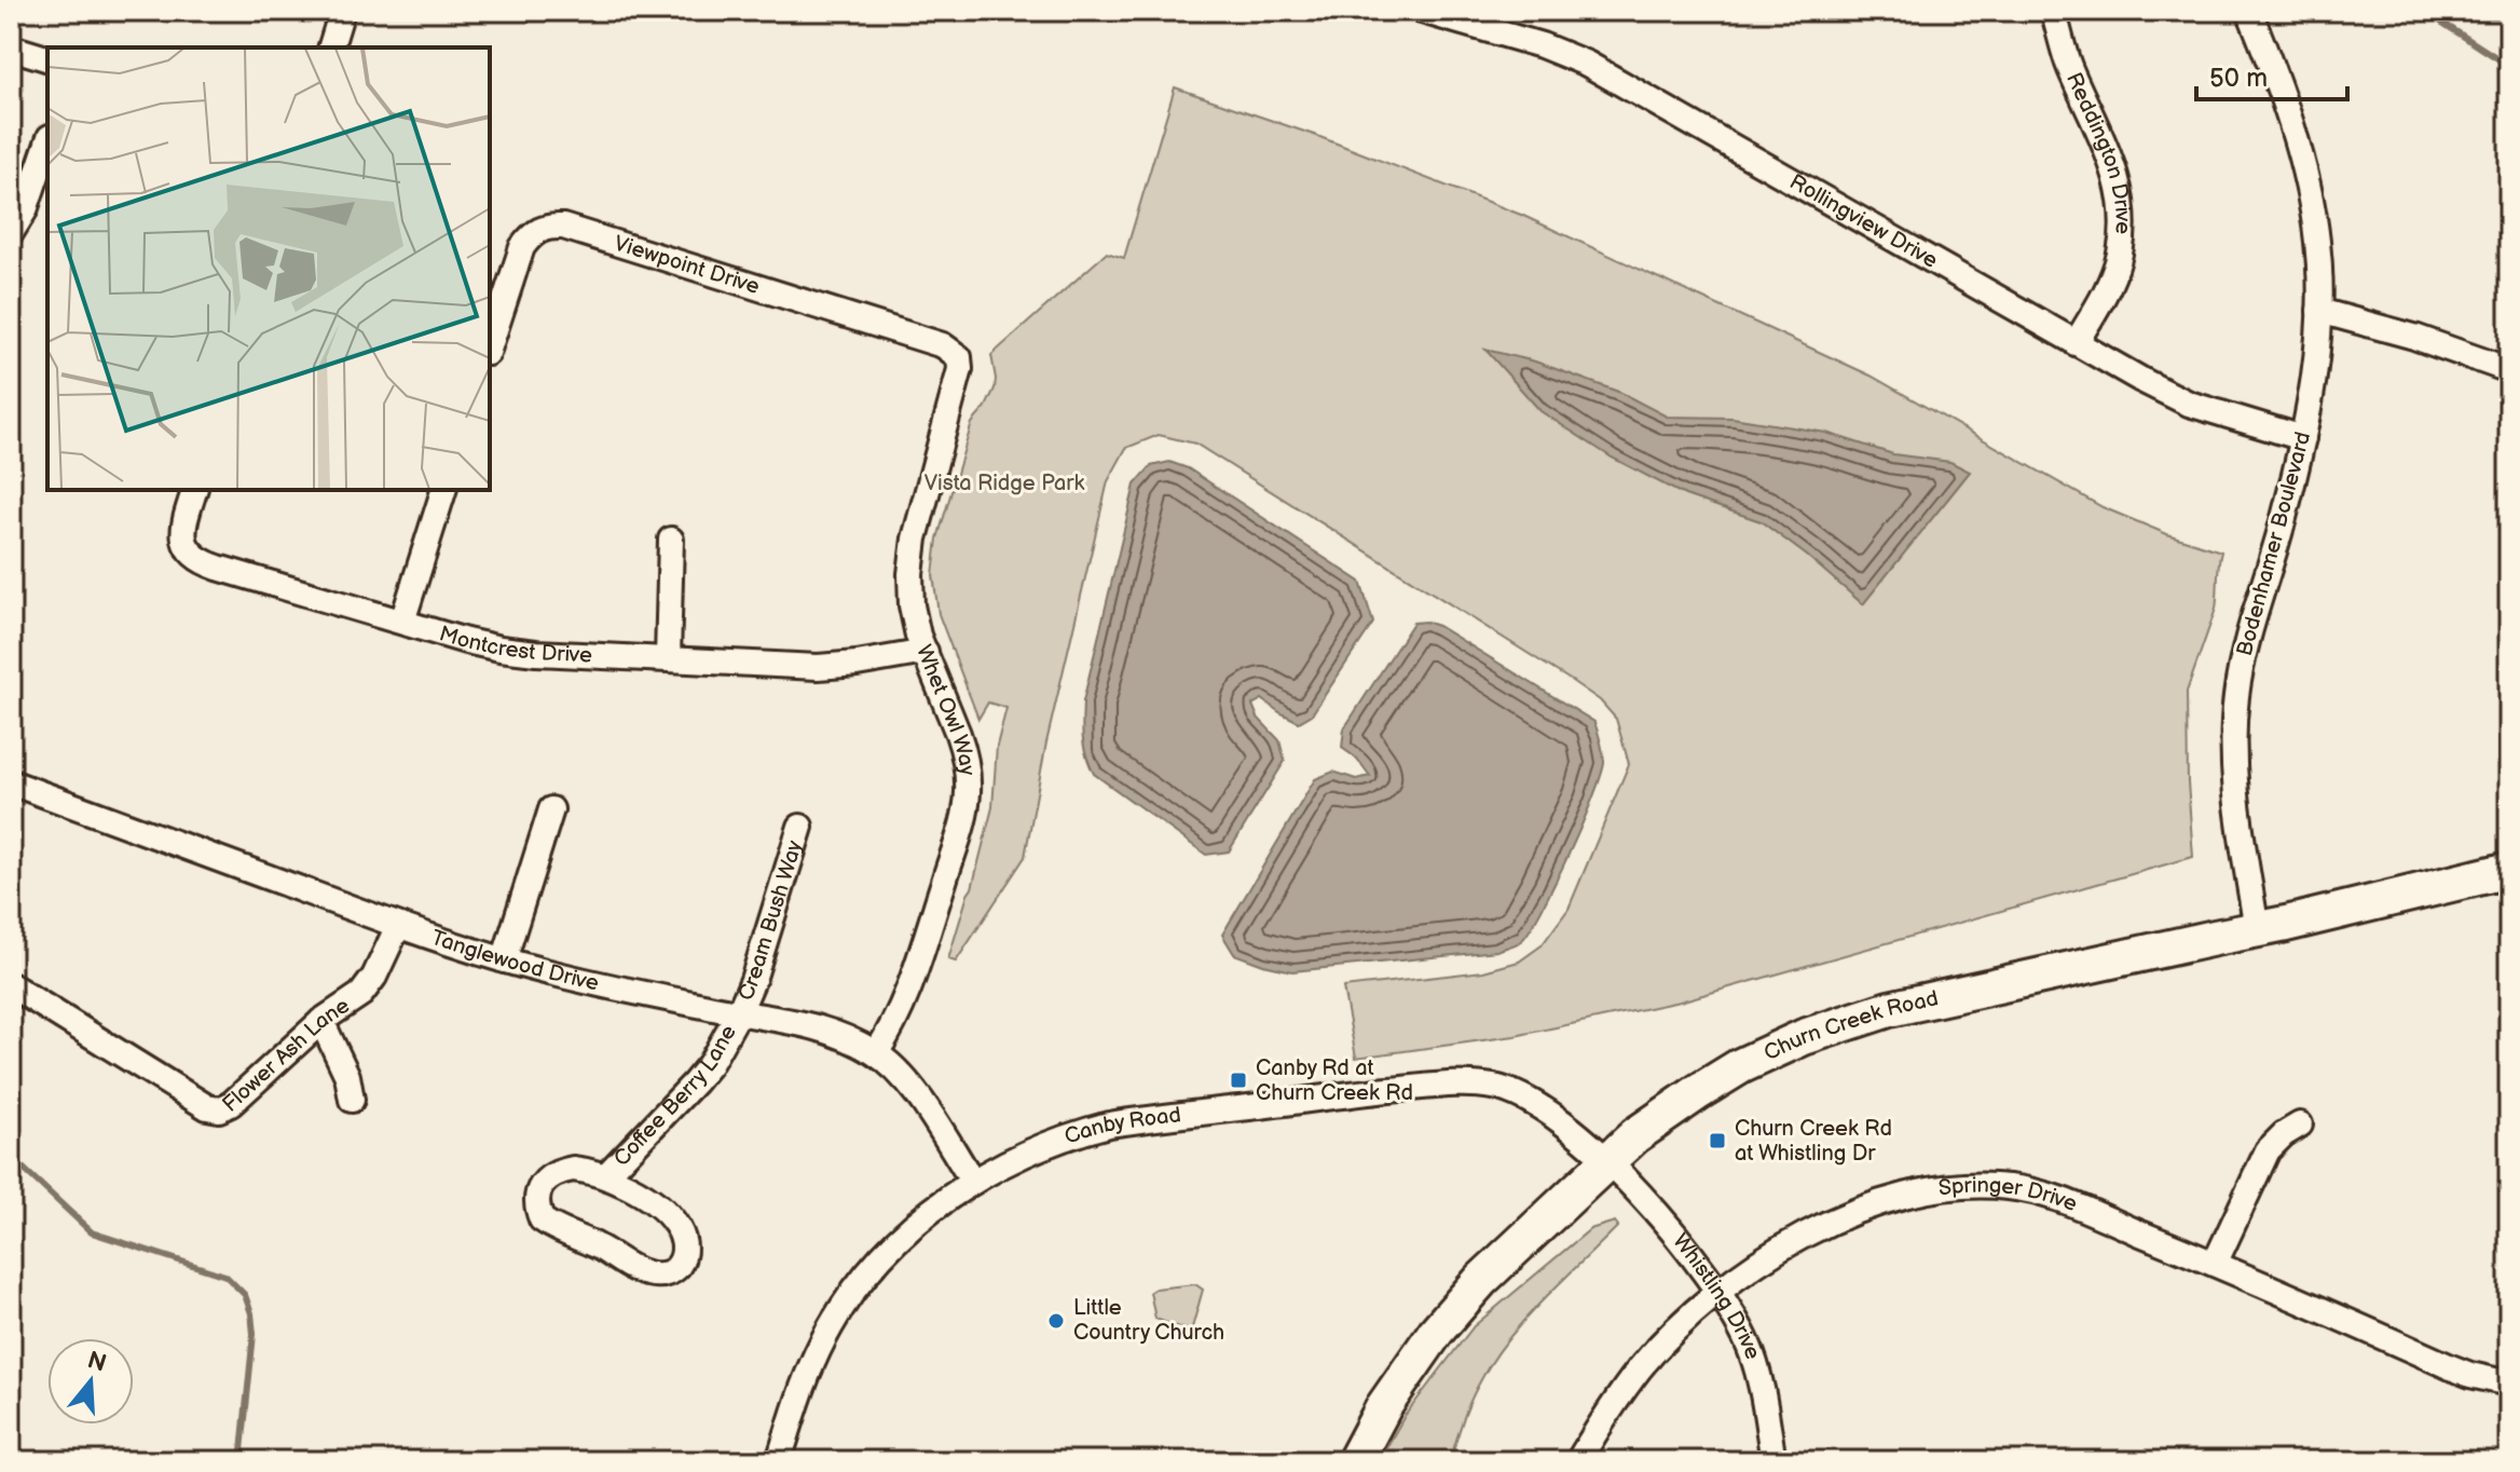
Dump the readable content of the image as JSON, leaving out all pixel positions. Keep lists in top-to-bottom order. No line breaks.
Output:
{"streets":{"main road":["Churn Creek Road"],"street":["Reddington Drive","Rollingview Drive","Viewpoint Drive","Bodenhamer Boulevard","Montcrest Drive","Whet Owl Way","Cream Bush Way","Tanglewood Drive","Flower Ash Lane","Coffee Berry Lane","Canby Road","Springer Drive","Whistling Drive"]},"crossings":[["Reddington Drive","Rollingview Drive"],["Rollingview Drive","Bodenhamer Boulevard"],["Viewpoint Drive","Whet Owl Way"],["Bodenhamer Boulevard","Churn Creek Road"],["Montcrest Drive","Whet Owl Way"],["Whet Owl Way","Tanglewood Drive"],["Cream Bush Way","Tanglewood Drive"],["Cream Bush Way","Coffee Berry Lane"],["Tanglewood Drive","Flower Ash Lane"],["Tanglewood Drive","Coffee Berry Lane"],["Tanglewood Drive","Canby Road"],["Churn Creek Road","Canby Road"],["Churn Creek Road","Whistling Drive"],["Canby Road","Whistling Drive"],["Springer Drive","Whistling Drive"]],"parks":["Vista Ridge Park"],"places":{"transit":["Canby Rd at Churn Creek Rd","Churn Creek Rd at Whistling Dr"],"other":["Little Country Church"]},"scale_bar":"50 m","north":"top"}
